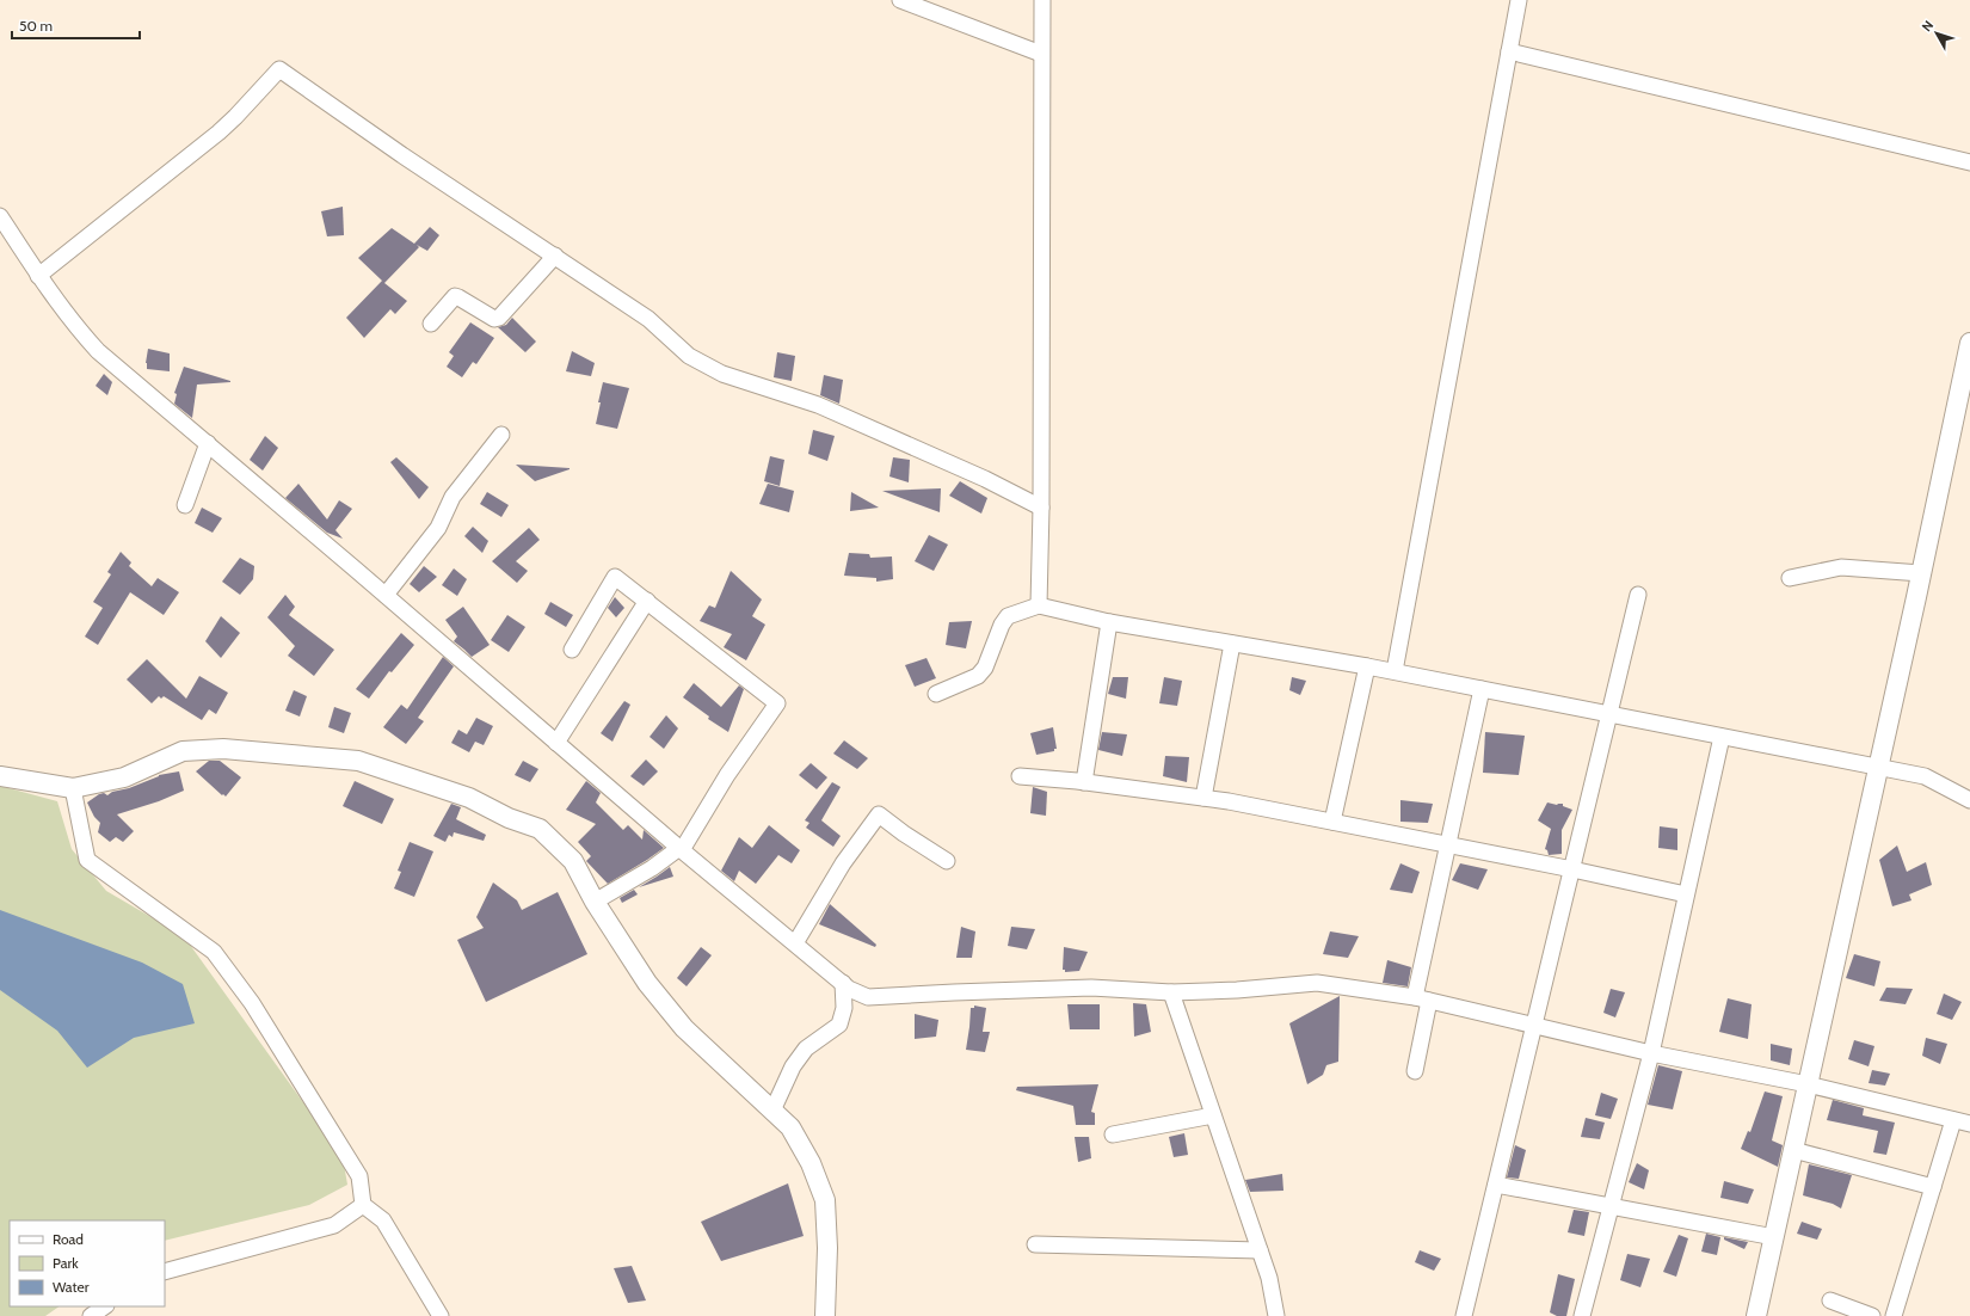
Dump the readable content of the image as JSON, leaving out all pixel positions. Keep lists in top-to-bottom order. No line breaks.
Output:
{"legend":["Road","Park","Water"],"scale_bar":"50 m","north":"top left"}
